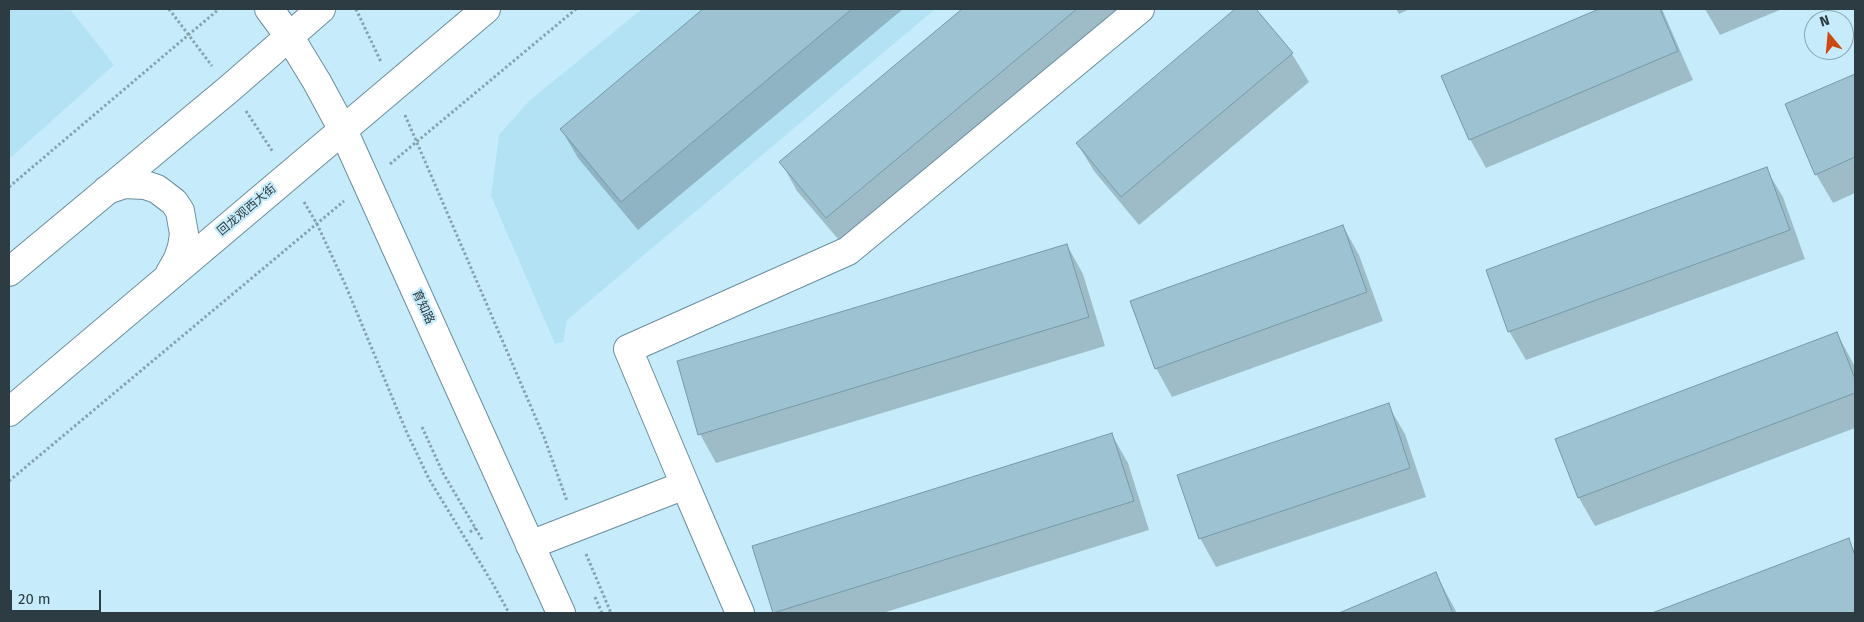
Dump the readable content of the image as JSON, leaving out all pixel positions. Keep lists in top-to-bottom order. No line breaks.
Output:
{"streets":{"street":["回龙观西大街","育知路"]},"crossings":[["回龙观西大街","育知路"]],"scale_bar":"20 m","north":"top"}
